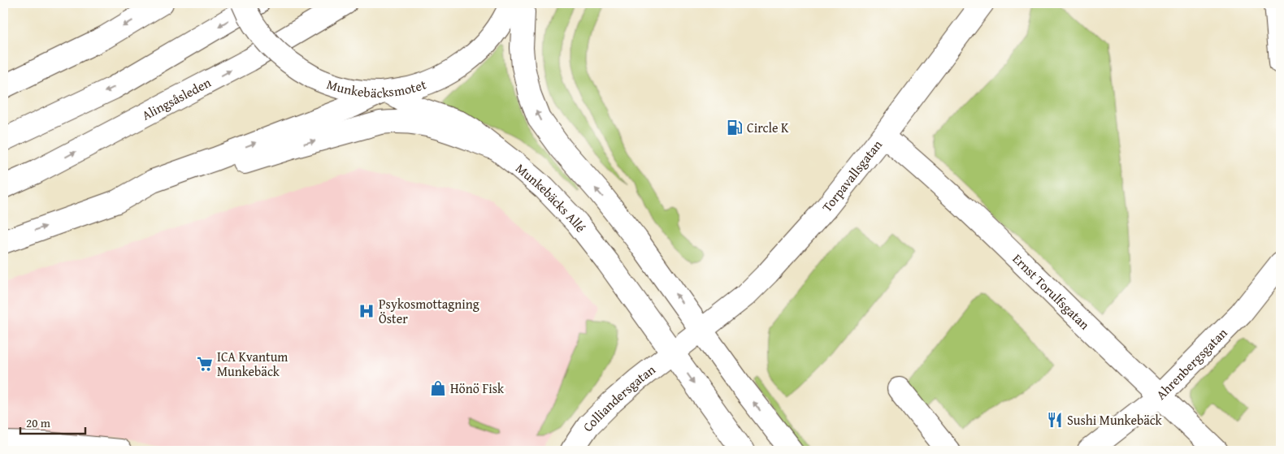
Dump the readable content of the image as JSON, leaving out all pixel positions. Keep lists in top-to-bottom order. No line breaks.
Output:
{"streets":{"main road":["Munkebäcksmotet","Alingsåsleden","Torpavallsgatan","Munkebäcks Allé","Ernst Torulfsgatan","Ahrenbergsgatan","Colliandersgatan"]},"crossings":[["Munkebäcksmotet","Munkebäcks Allé"],["Torpavallsgatan","Ernst Torulfsgatan"],["Munkebäcks Allé","Colliandersgatan"],["Ernst Torulfsgatan","Ahrenbergsgatan"]],"places":{"fuel station":["Circle K"],"hospital":["Psykosmottagning Öster"],"supermarket":["ICA Kvantum Munkebäck"],"shop":["Hönö Fisk"],"restaurant":["Sushi Munkebäck"]},"scale_bar":"20 m"}
